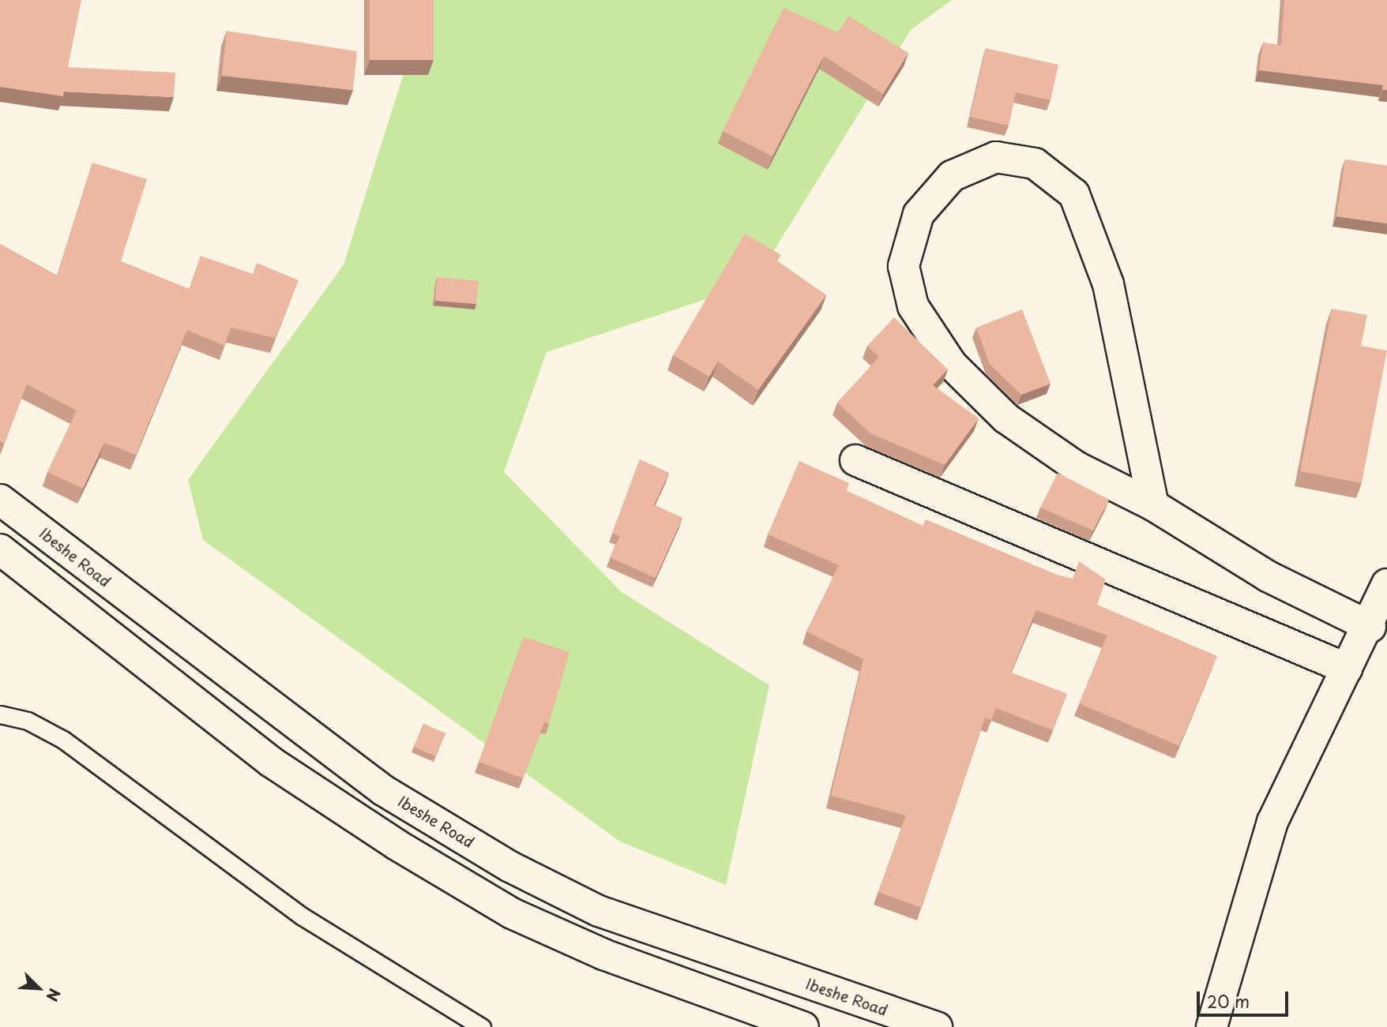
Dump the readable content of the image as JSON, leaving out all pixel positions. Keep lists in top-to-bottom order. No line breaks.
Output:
{"streets":{"street":["Ibeshe Road"]},"scale_bar":"20 m","north":"bottom right"}
